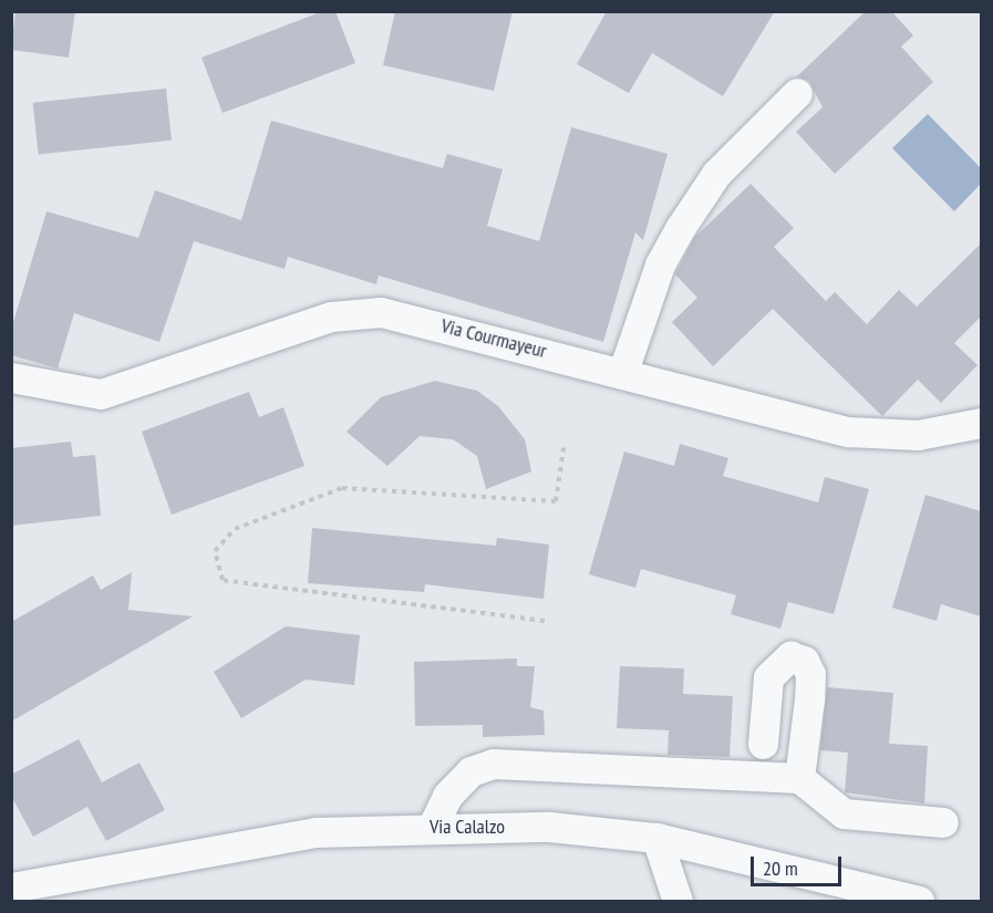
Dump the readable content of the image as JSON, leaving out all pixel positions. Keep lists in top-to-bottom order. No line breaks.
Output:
{"streets":{"street":["Via Courmayeur","Via Calalzo"]},"scale_bar":"20 m"}
